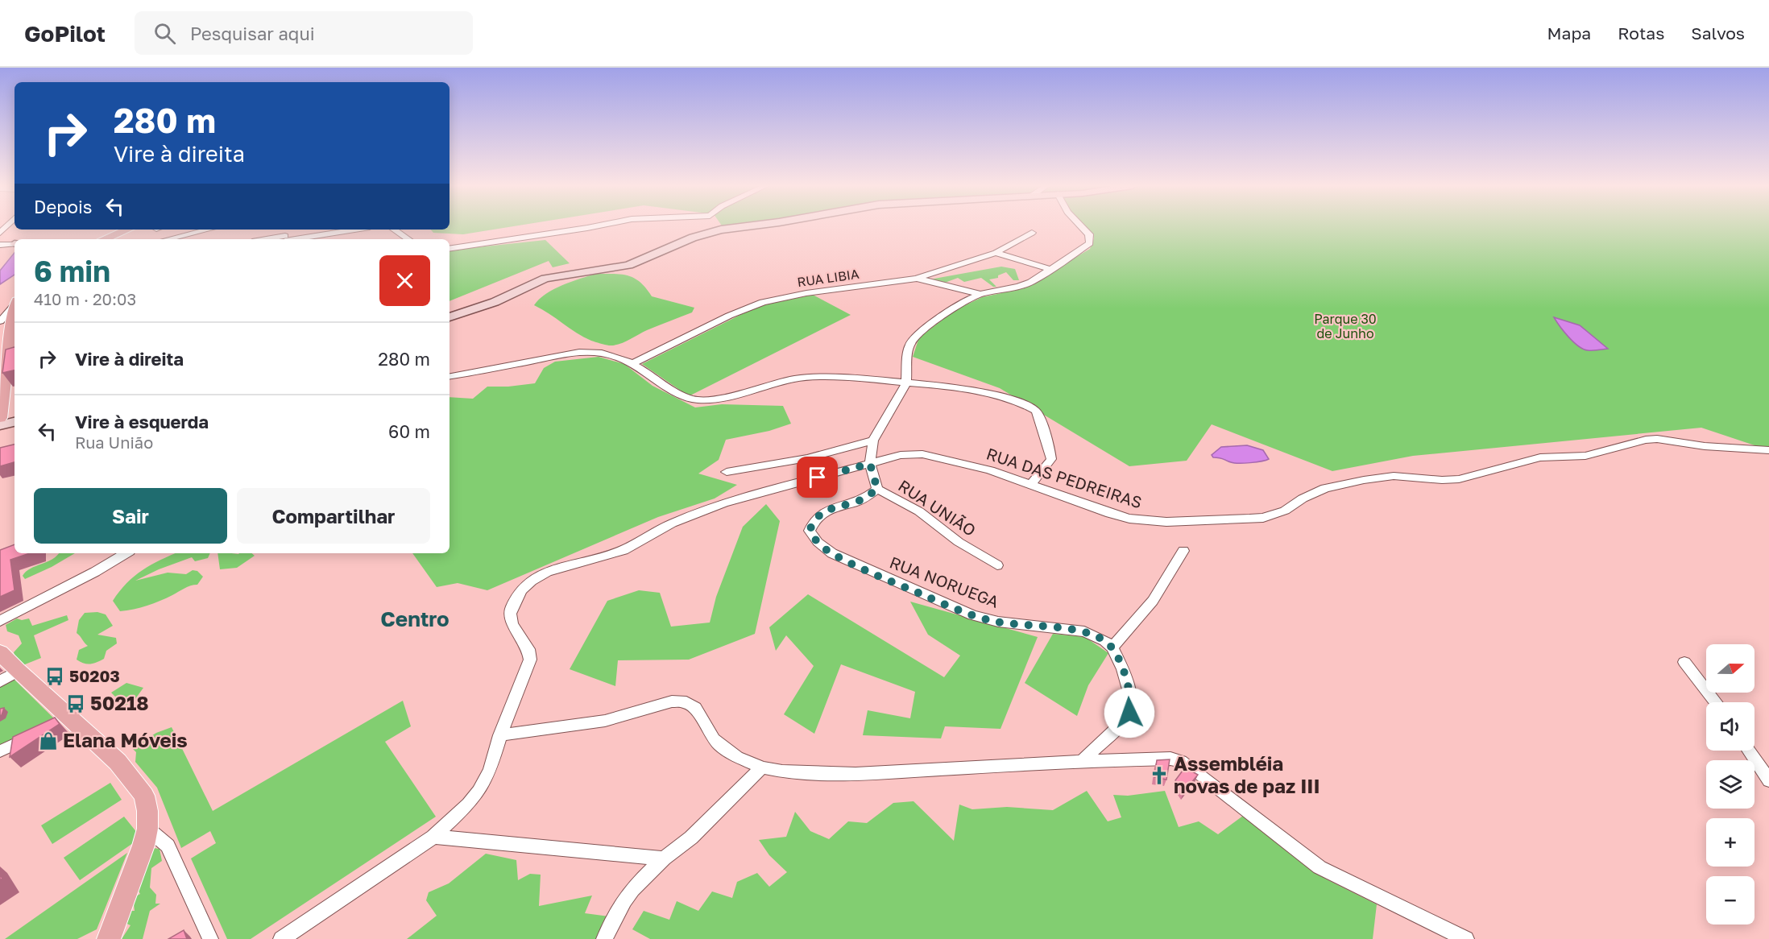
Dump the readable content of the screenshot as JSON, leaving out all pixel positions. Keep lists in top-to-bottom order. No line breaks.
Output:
{"streets":{"street":["RUA LIBIA","RUA DAS PEDREIRAS","RUA UNIÃO","RUA NORUEGA"]},"crossings":[["RUA DAS PEDREIRAS","RUA UNIÃO"],["RUA UNIÃO","RUA NORUEGA"]],"districts":["Centro"],"parks":["Parque 30 de Junho"],"places":{"bus stop":["50203","50218"],"shop":["Elana Móveis"],"church":["Assembléia novas de paz III"]},"north":"right","page":{"header":"GoPilot","search":"Pesquisar aqui","nav":["Mapa","Rotas","Salvos"],"turn":["280 m","Vire à direita"],"then":"Depois","heading":["6 min","410 m · 20:03"],"list":[{"name":"Vire à direita","value":"280 m"},{"name":"Vire à esquerda","note":"Rua União","value":"60 m"}],"buttons":["Sair","Compartilhar"],"map_buttons":["+","−"]}}
